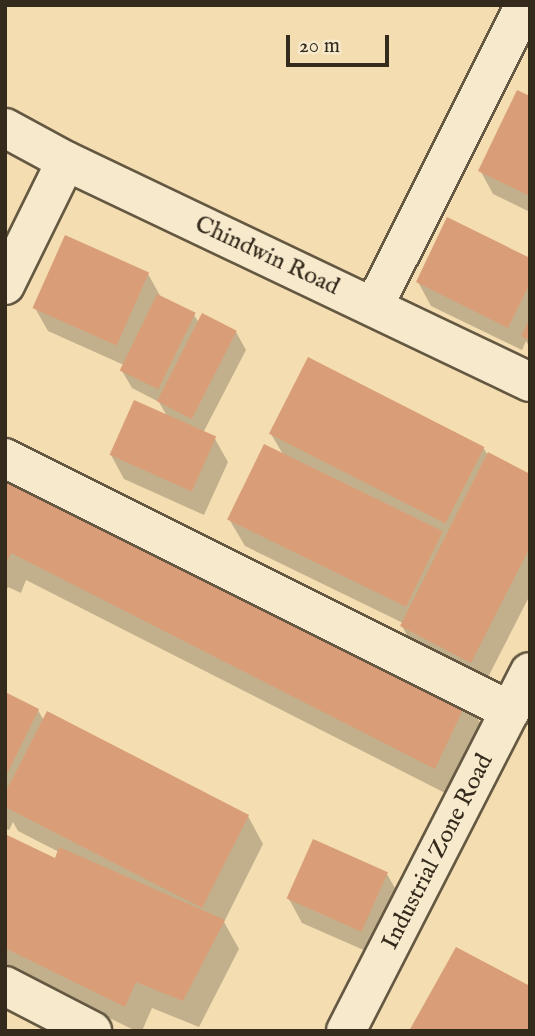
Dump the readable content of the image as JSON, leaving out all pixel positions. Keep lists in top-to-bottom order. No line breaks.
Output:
{"streets":{"street":["Chindwin Road","Industrial Zone Road"]},"scale_bar":"20 m"}
